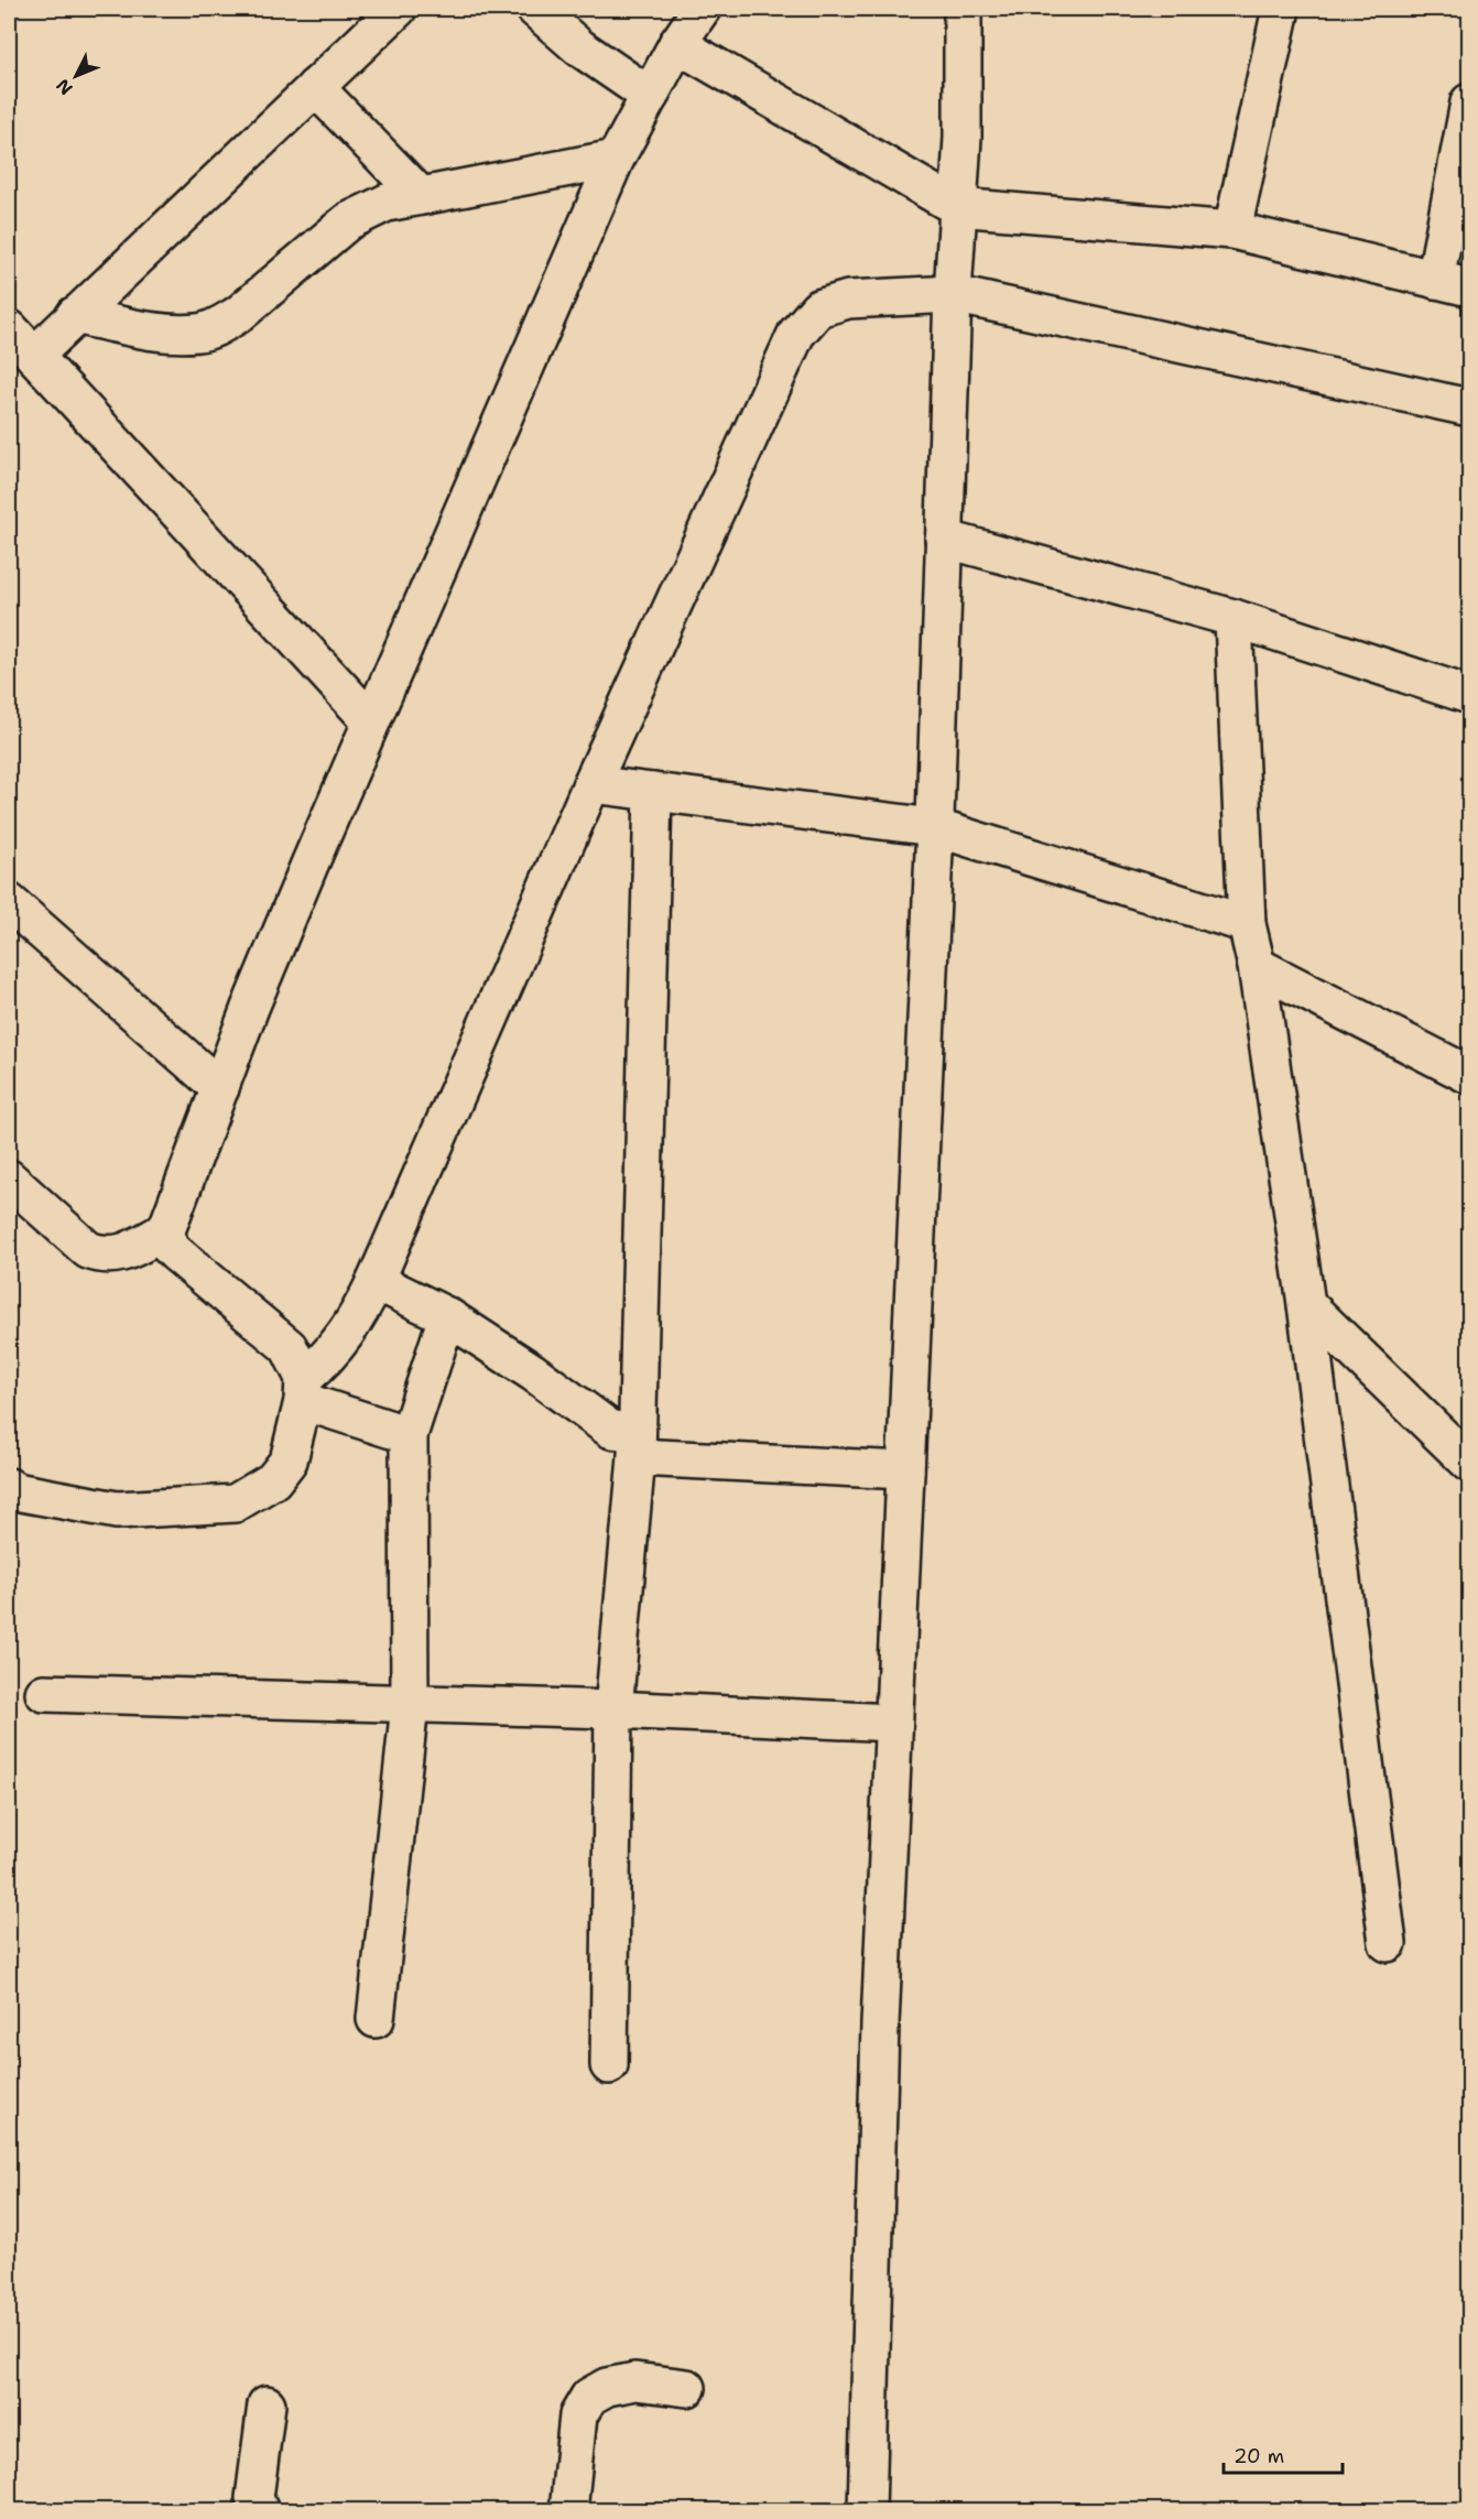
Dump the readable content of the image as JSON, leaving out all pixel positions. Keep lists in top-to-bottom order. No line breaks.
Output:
{"scale_bar":"20 m","north":"bottom left"}
